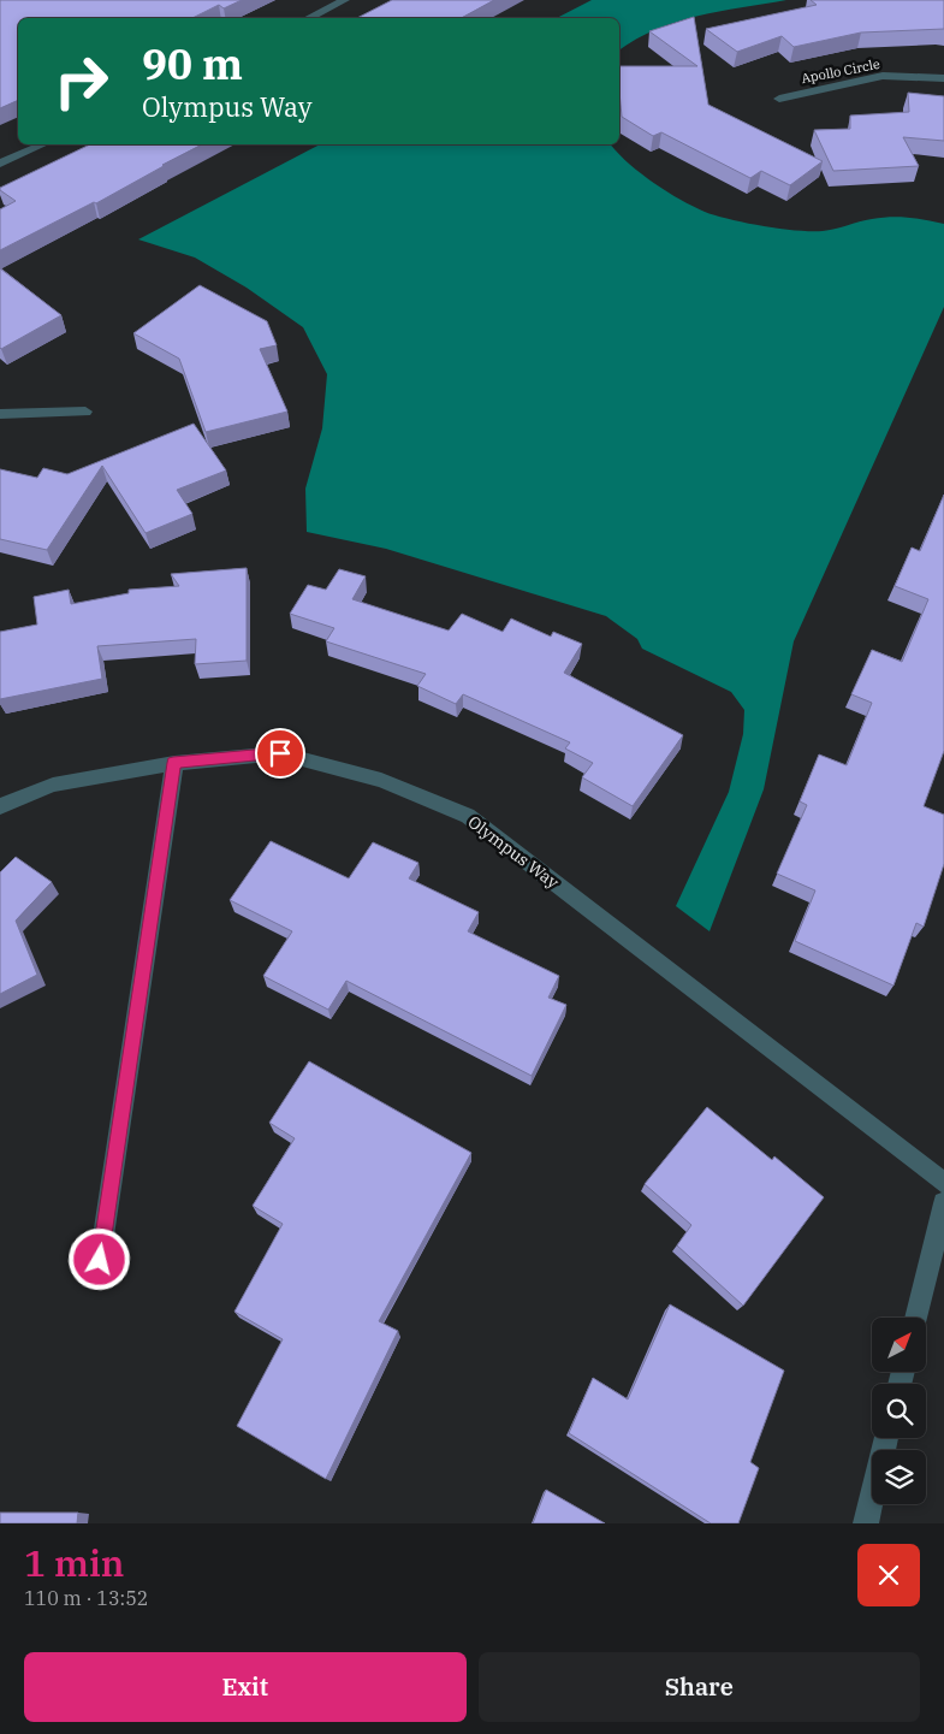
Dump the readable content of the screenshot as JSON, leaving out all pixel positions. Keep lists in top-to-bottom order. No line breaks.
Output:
{"streets":{"street":["Apollo Circle","Olympus Way"]},"north":"top right","page":{"turn":["90 m","Olympus Way"],"heading":["1 min","110 m · 13:52"],"buttons":["Exit","Share"]}}
